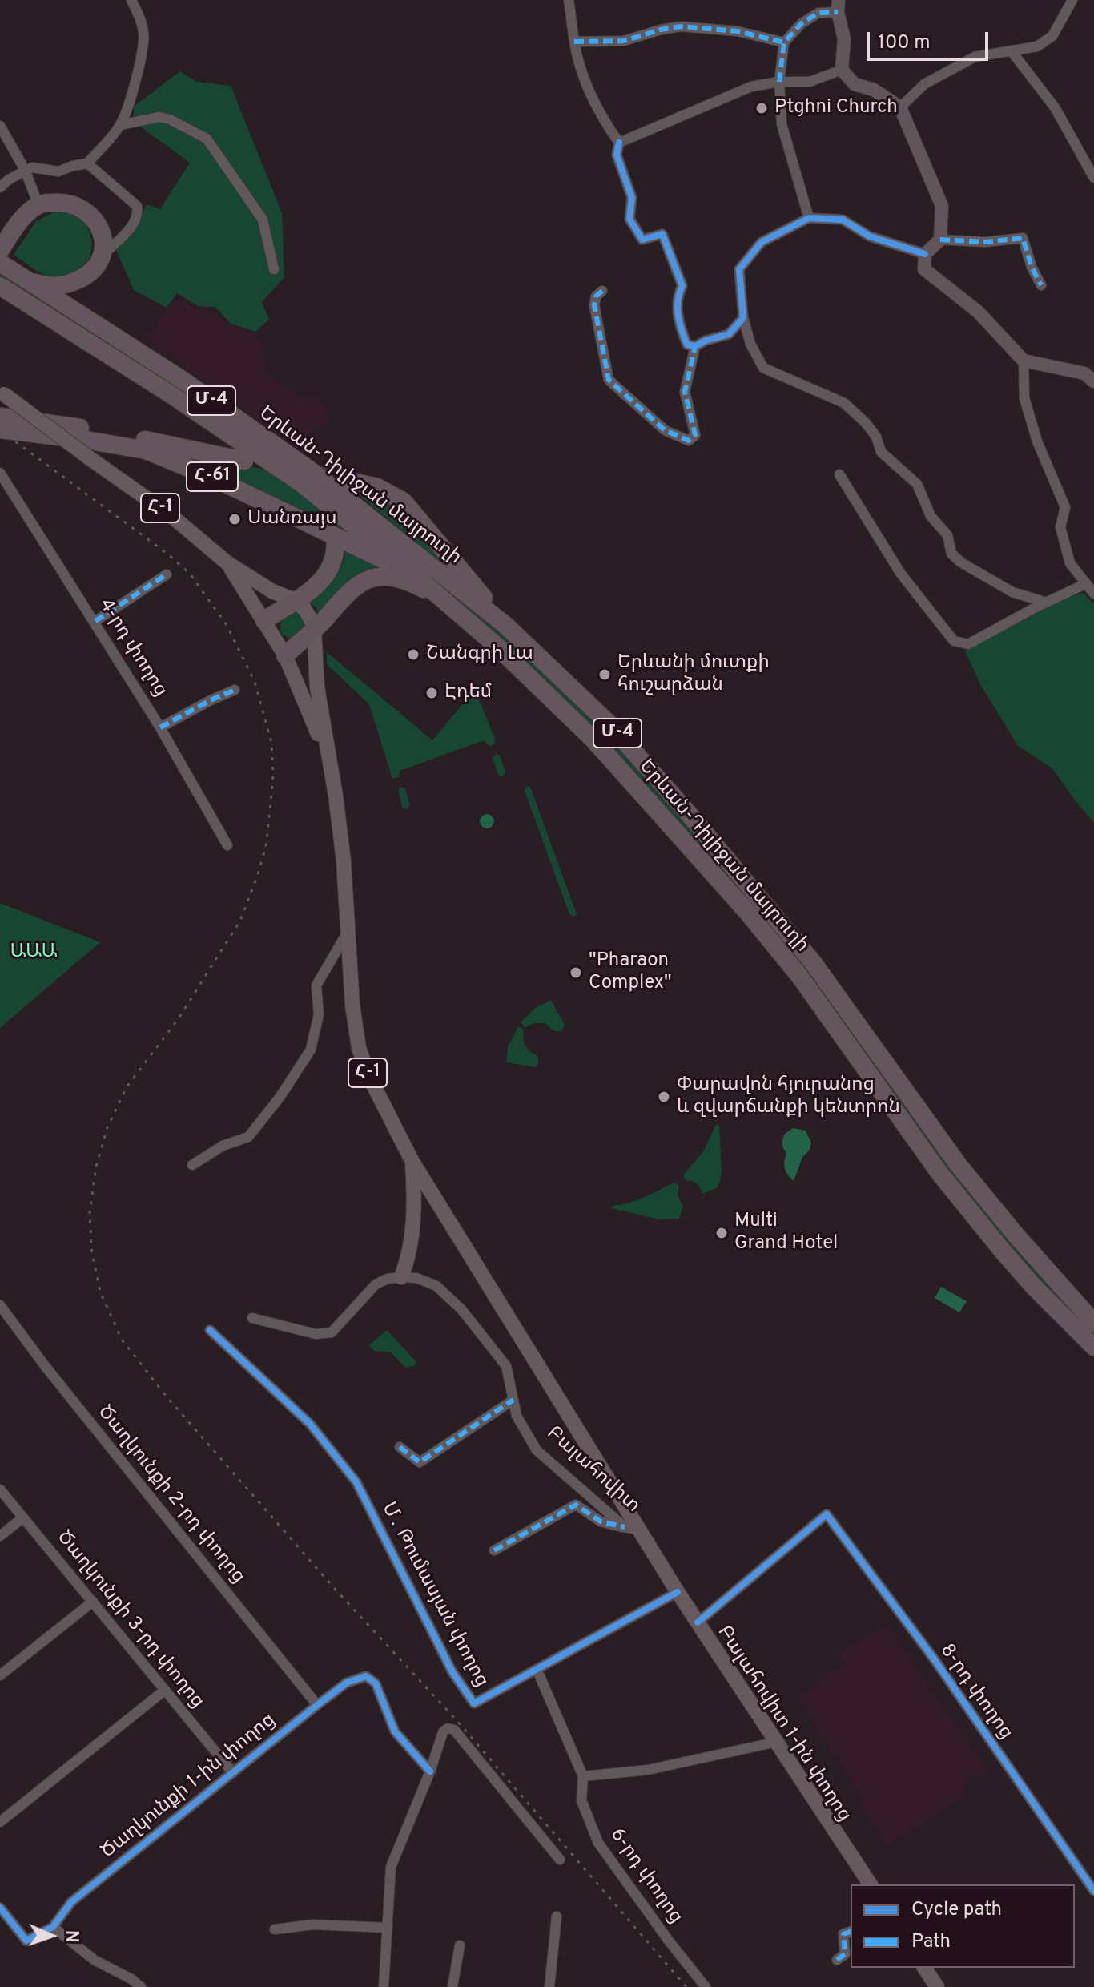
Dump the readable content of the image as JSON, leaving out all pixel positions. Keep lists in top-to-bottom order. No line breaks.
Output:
{"streets":{"highway":["Մ-4","Հ-61","Երևան-Դիլիջան մայրուղի"],"main road":["Հ-1","Բալահովիտ 1-ին փողոց"],"street":["4-րդ փողոց","Բալահովիտ","Ծաղկունքի 2-րդ փողոց","Մ․ Թումասյան փողոց","Ծաղկունքի 3-րդ փողոց","8-րդ փողոց","Ծաղկունքի 1-ին փողոց","6-րդ փողոց"]},"crossings":[["Հ-61","Երևան-Դիլիջան մայրուղի"],["Հ-1","Բալահովիտ 1-ին փողոց"],["Բալահովիտ","Բալահովիտ 1-ին փողոց"],["Ծաղկունքի 2-րդ փողոց","Ծաղկունքի 1-ին փողոց"],["Մ․ Թումասյան փողոց","Բալահովիտ 1-ին փողոց"],["Մ․ Թումասյան փողոց","6-րդ փողոց"],["Ծաղկունքի 3-րդ փողոց","Ծաղկունքի 1-ին փողոց"],["8-րդ փողոց","Բալահովիտ 1-ին փողոց"]],"parks":["ԱԱԱ"],"places":["Ptghni Church","Սանռայս","Շանգրի Լա","Երևանի մուտքի հուշարձան","Էդեմ","\"Pharaon Complex\"","Փարավոն հյուրանոց և զվարճանքի կենտրոն","Multi Grand Hotel"],"legend":["Cycle path","Path"],"scale_bar":"100 m","north":"right"}
